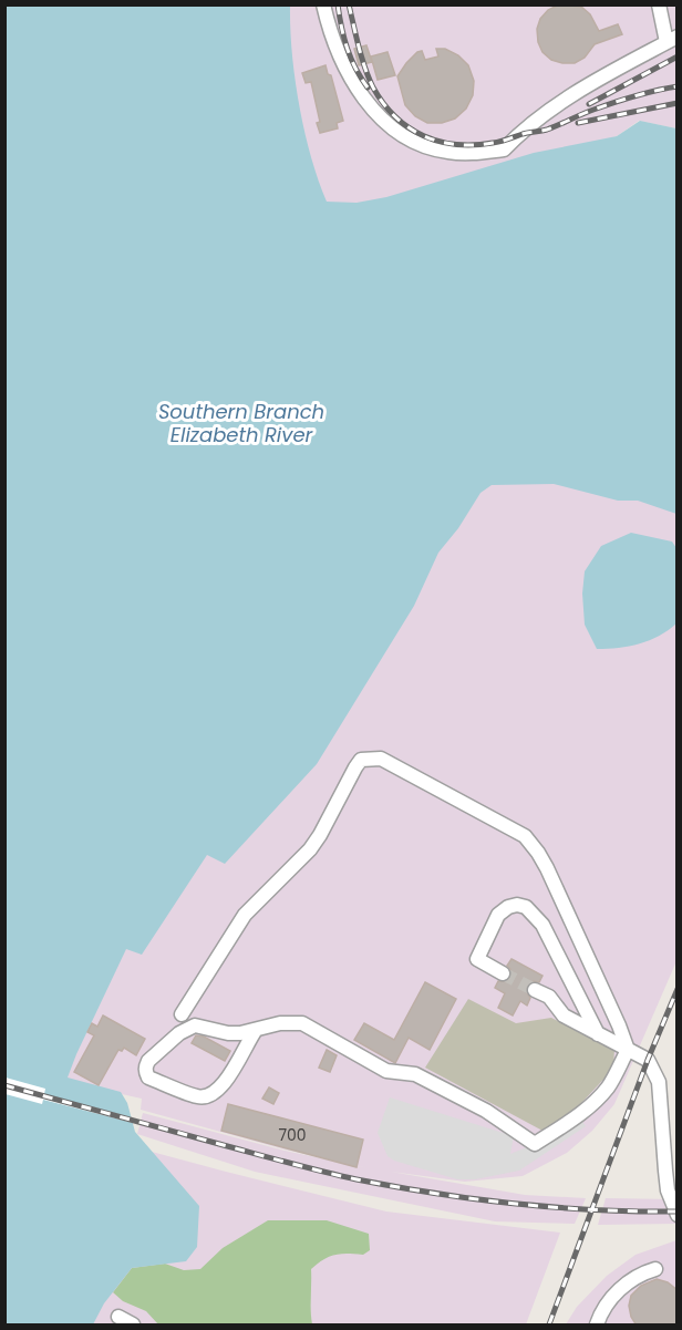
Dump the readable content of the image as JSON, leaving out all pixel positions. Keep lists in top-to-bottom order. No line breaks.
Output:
{"water":["Southern Branch Elizabeth River"],"house_numbers":["700"]}
